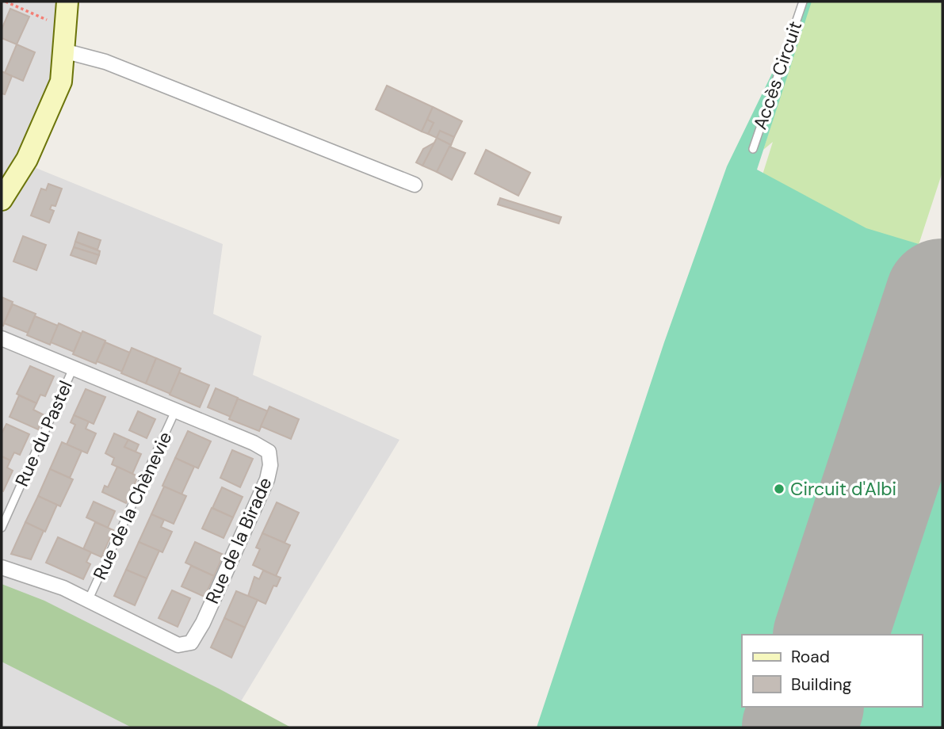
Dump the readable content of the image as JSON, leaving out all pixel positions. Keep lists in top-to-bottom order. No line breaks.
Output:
{"streets":{"street":["Rue de la Birade"],"lane":["Accès Circuit","Rue du Pastel","Rue de la Chènevie"]},"crossings":[["Rue du Pastel","Rue de la Birade"],["Rue de la Chènevie","Rue de la Birade"]],"places":["Circuit d'Albi"],"legend":["Road","Building"]}
